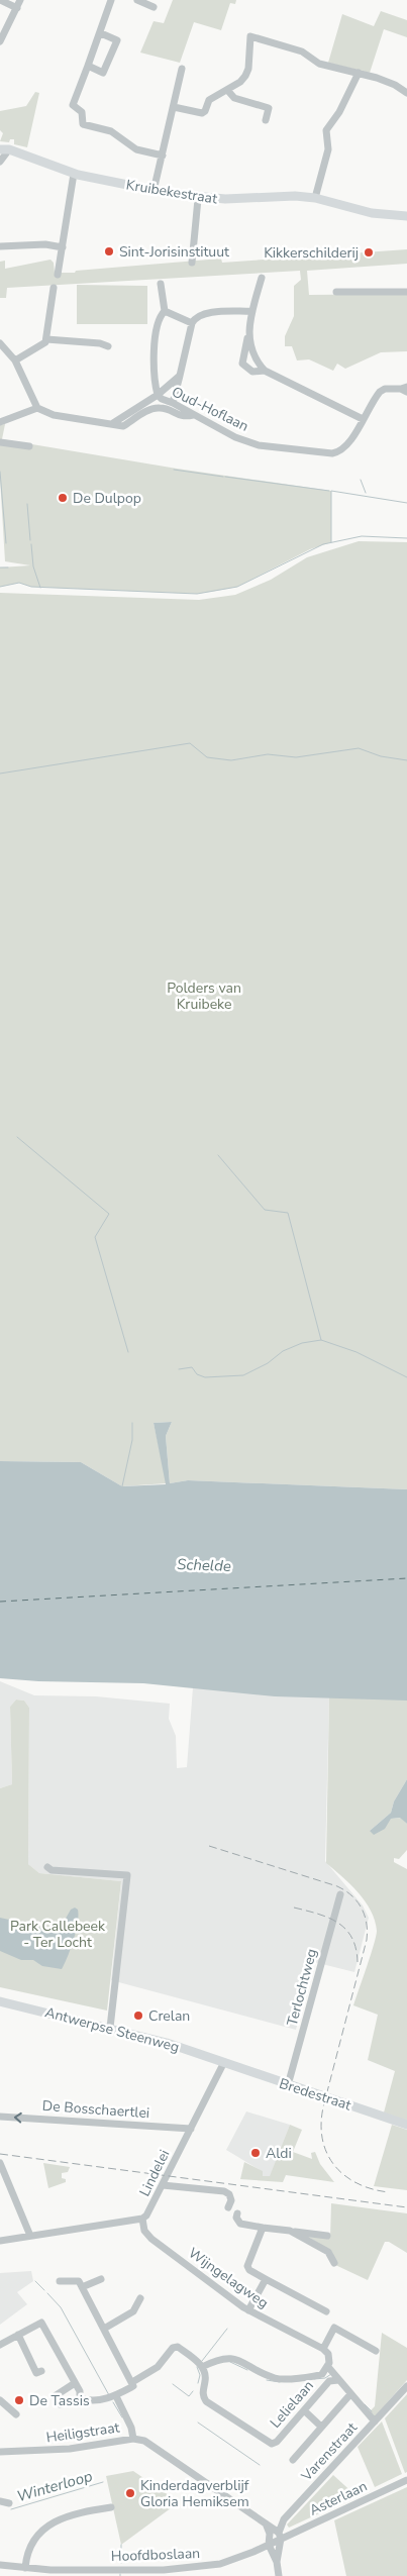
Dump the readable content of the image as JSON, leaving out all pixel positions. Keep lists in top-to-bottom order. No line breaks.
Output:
{"streets":{"main road":["Kruibekestraat","Antwerpse Steenweg","Bredestraat"],"street":["Oud-Hoflaan","Terlochtweg","De Bosschaertlei","Lindelei","Wijngelagweg","Lelielaan","Heiligstraat","Varenstraat","Asterlaan","Hoofdboslaan"]},"crossings":[["Terlochtweg","Bredestraat"],["Antwerpse Steenweg","Bredestraat"],["Antwerpse Steenweg","Lindelei"],["Bredestraat","Lindelei"],["De Bosschaertlei","Lindelei"],["Lindelei","Wijngelagweg"],["Heiligstraat","Varenstraat"],["Heiligstraat","Asterlaan"],["Heiligstraat","Hoofdboslaan"],["Varenstraat","Asterlaan"],["Varenstraat","Hoofdboslaan"],["Asterlaan","Hoofdboslaan"]],"one_way":["De Bosschaertlei"],"water":["Schelde","Winterloop"],"parks":["Polders van Kruibeke","Park Callebeek - Ter Locht"],"places":["Sint-Jorisinstituut","Kikkerschilderij","De Dulpop","Crelan","Aldi","De Tassis","Kinderdagverblijf Gloria Hemiksem"]}
